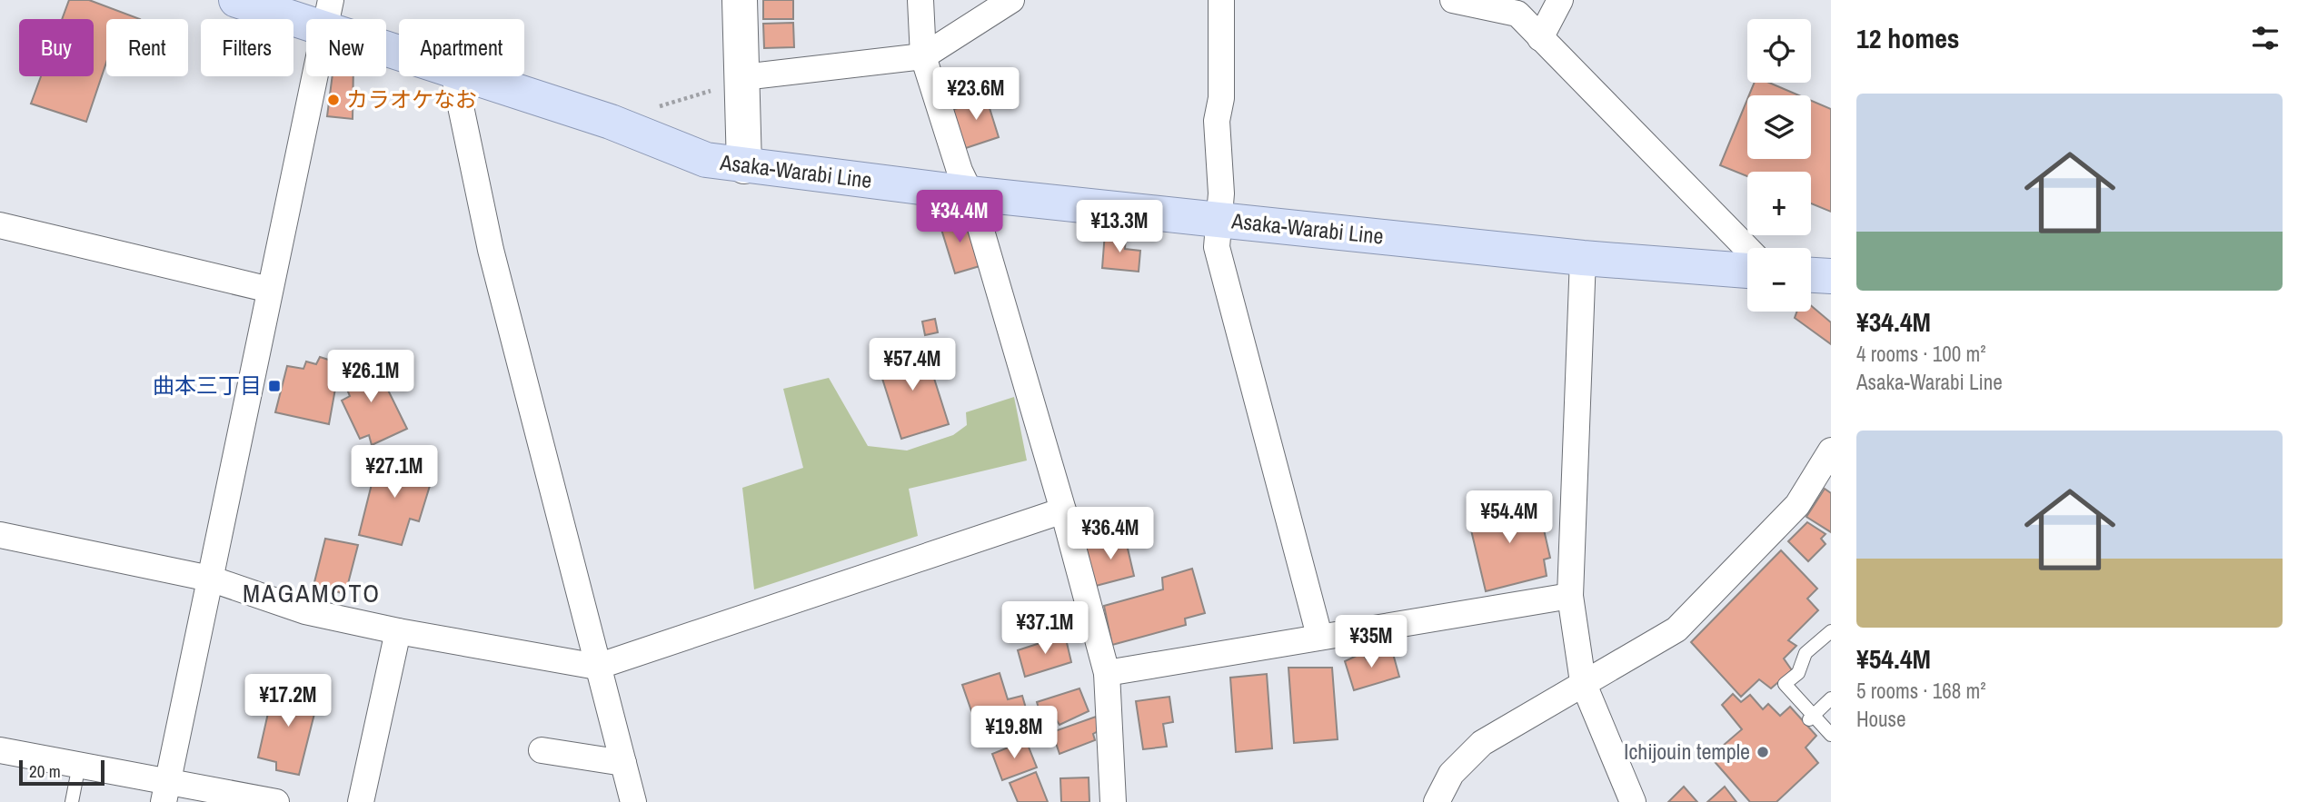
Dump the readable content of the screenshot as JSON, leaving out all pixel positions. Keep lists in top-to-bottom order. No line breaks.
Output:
{"streets":{"main road":["Asaka-Warabi Line"]},"districts":["MAGAMOTO"],"places":{"other":["カラオケなお","Ichijouin temple"],"transit":["曲本三丁目"]},"scale_bar":"20 m","page":{"heading":"12 homes","map_buttons":["+","−"],"chip":["Buy","Rent","Filters","New","Apartment"],"price":["¥23.6M","¥34.4M","¥13.3M","¥57.4M","¥26.1M","¥27.1M","¥54.4M","¥36.4M","¥37.1M","¥35M","¥17.2M","¥19.8M"],"list":[{"name":"¥34.4M","note":"4 rooms · 100 m² · Asaka-Warabi Line"},{"name":"¥54.4M","note":"5 rooms · 168 m² · House"}],"scale":"20 m"}}
